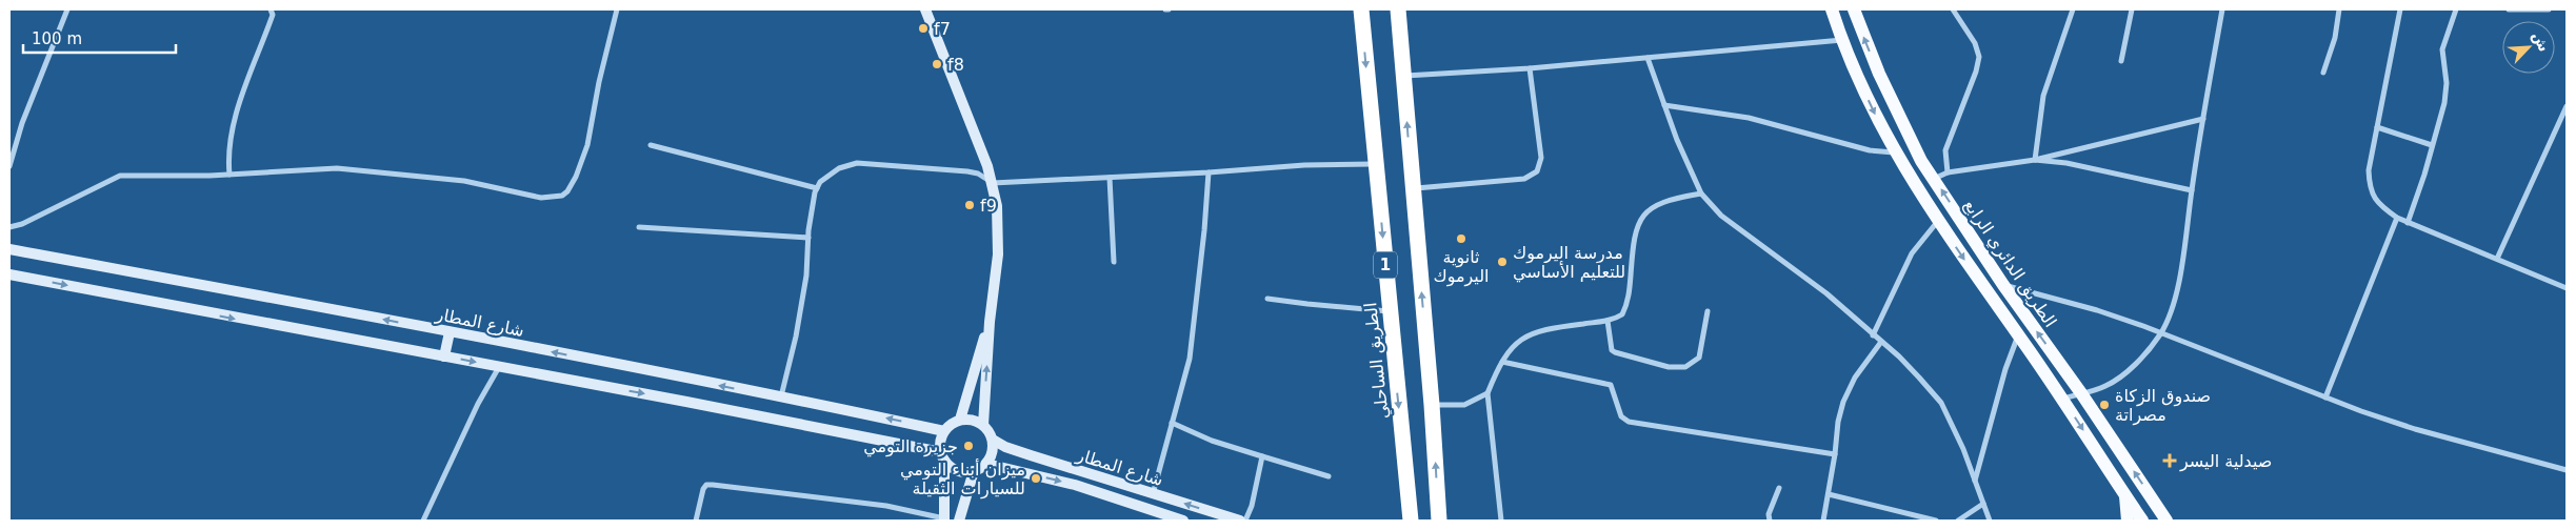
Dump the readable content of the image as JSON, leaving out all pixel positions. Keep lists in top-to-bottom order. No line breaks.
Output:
{"streets":{"highway":["1","الطريق الساحلي"],"main road":["الطريق الدائري الرابع"],"street":["شارع المطار"]},"places":{"other":["f7","f8","f9","ثانوية اليرموك","مدرسة اليرموك للتعليم الأساسي","صندوق الزكاة مصراتة","جزيرة التومي","ميزان أبناء التومي للسيارات الثقيلة"],"health":["صيدلية اليسر"]},"scale_bar":"100 m","north":"top right"}
